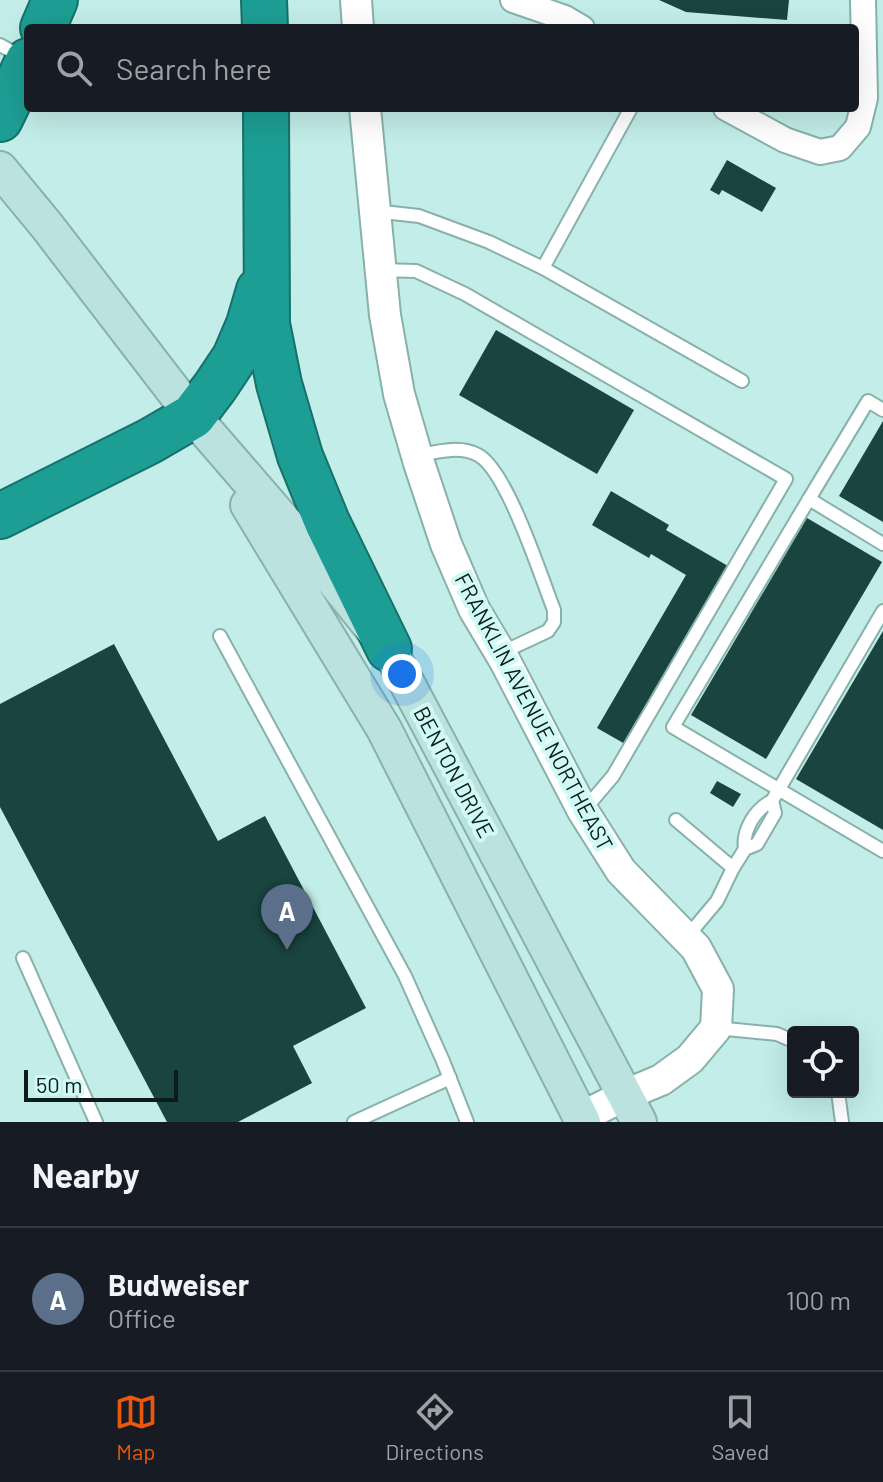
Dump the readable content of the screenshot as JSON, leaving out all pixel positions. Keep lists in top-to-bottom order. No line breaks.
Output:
{"streets":{"main road":["BENTON DRIVE"],"street":["FRANKLIN AVENUE NORTHEAST"]},"scale_bar":"50 m","page":{"search":"Search here","pins":"A","scale":"50 m","heading":"Nearby","list":[{"mark":"A","name":"Budweiser","note":"Office","value":"100 m"}],"nav":["Map","Directions","Saved"]}}
